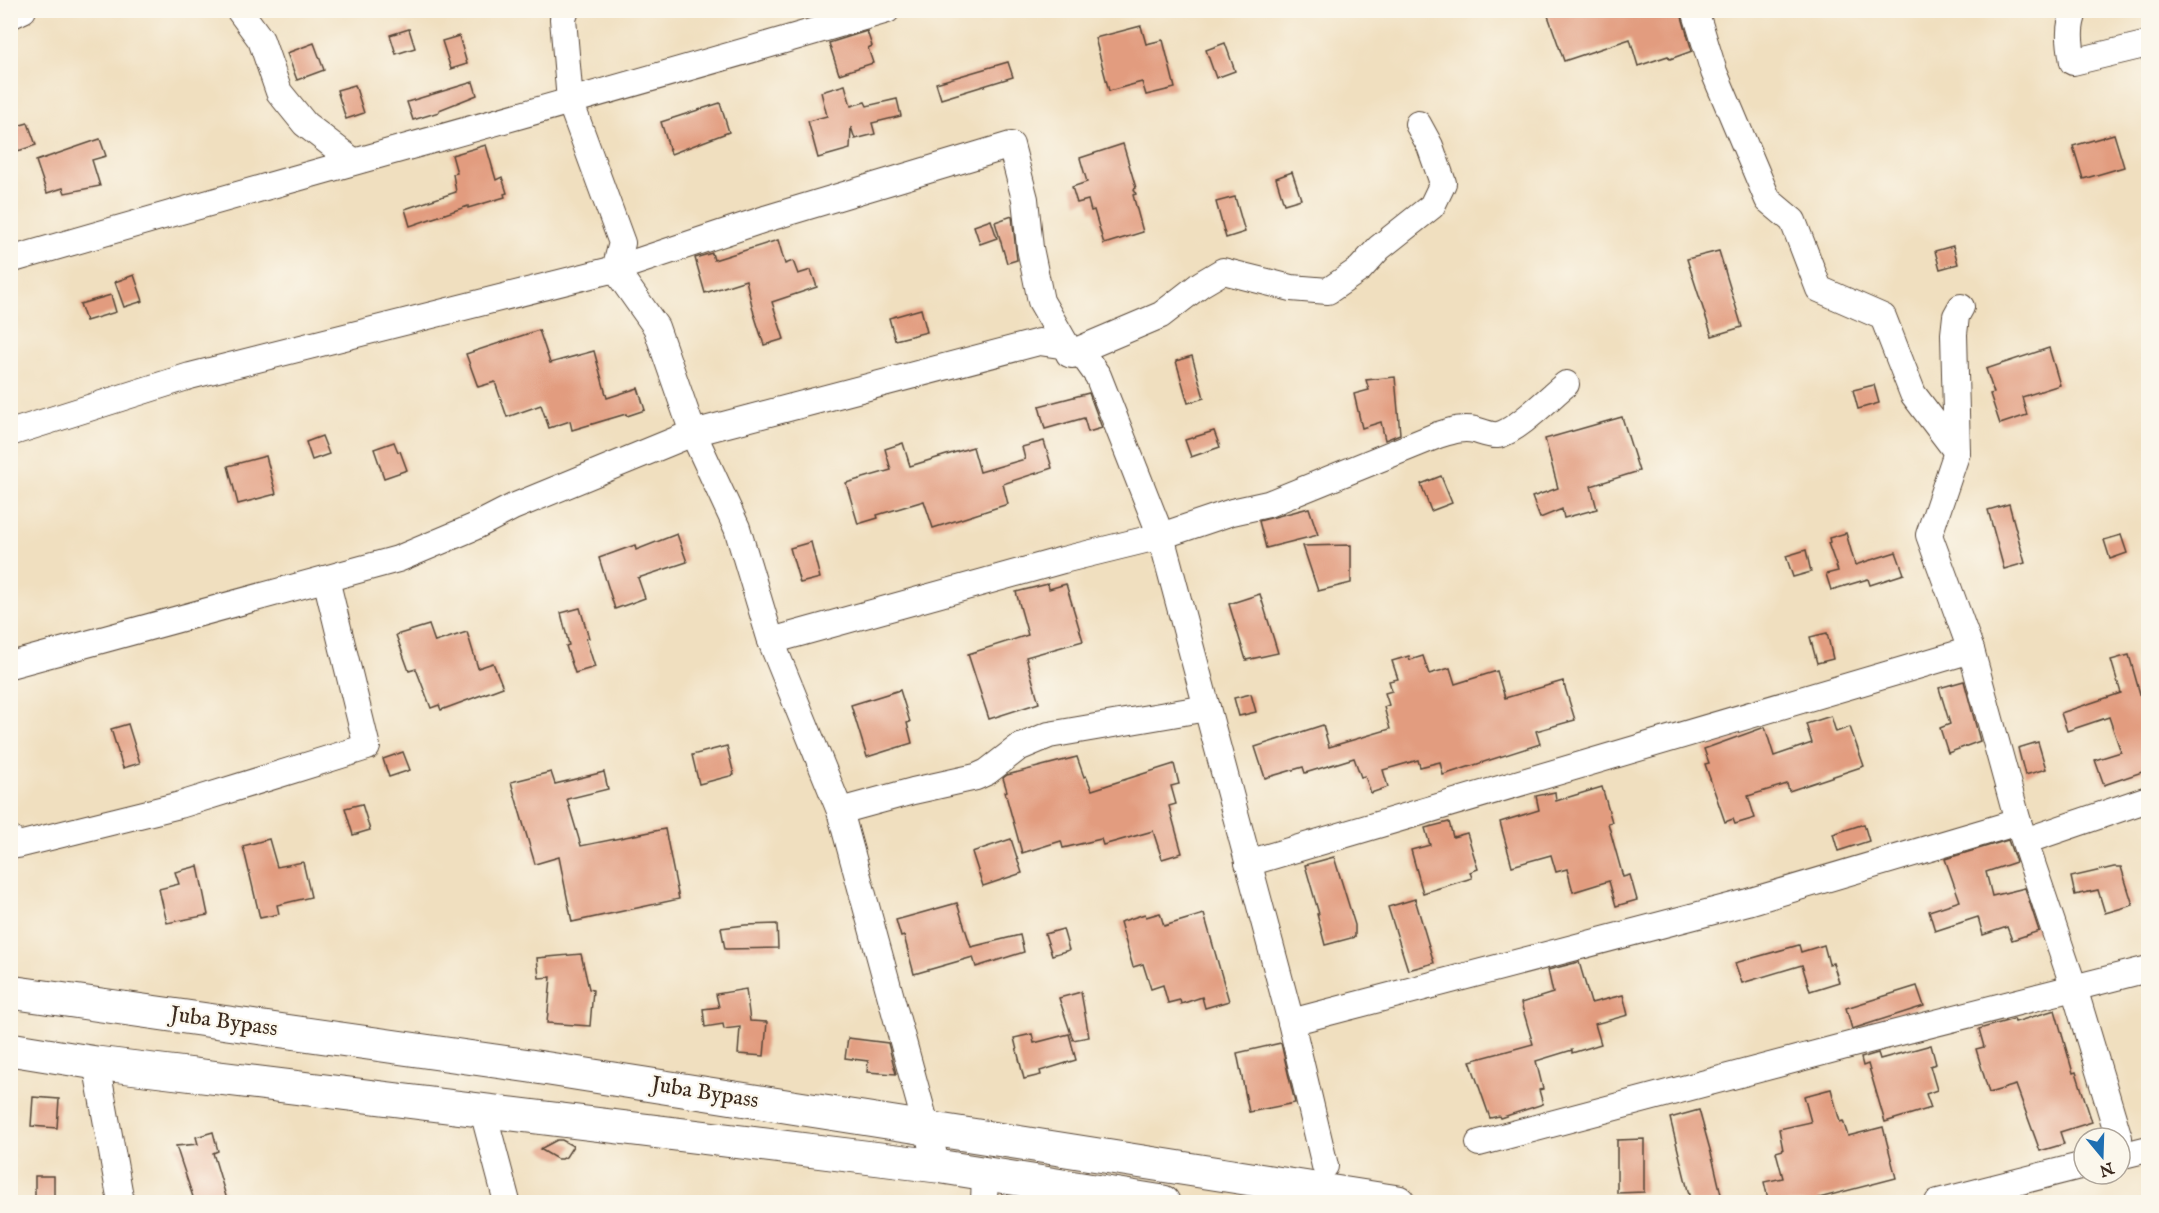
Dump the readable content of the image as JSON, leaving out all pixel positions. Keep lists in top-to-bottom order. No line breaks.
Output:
{"streets":{"main road":["Juba Bypass"]},"north":"bottom"}
